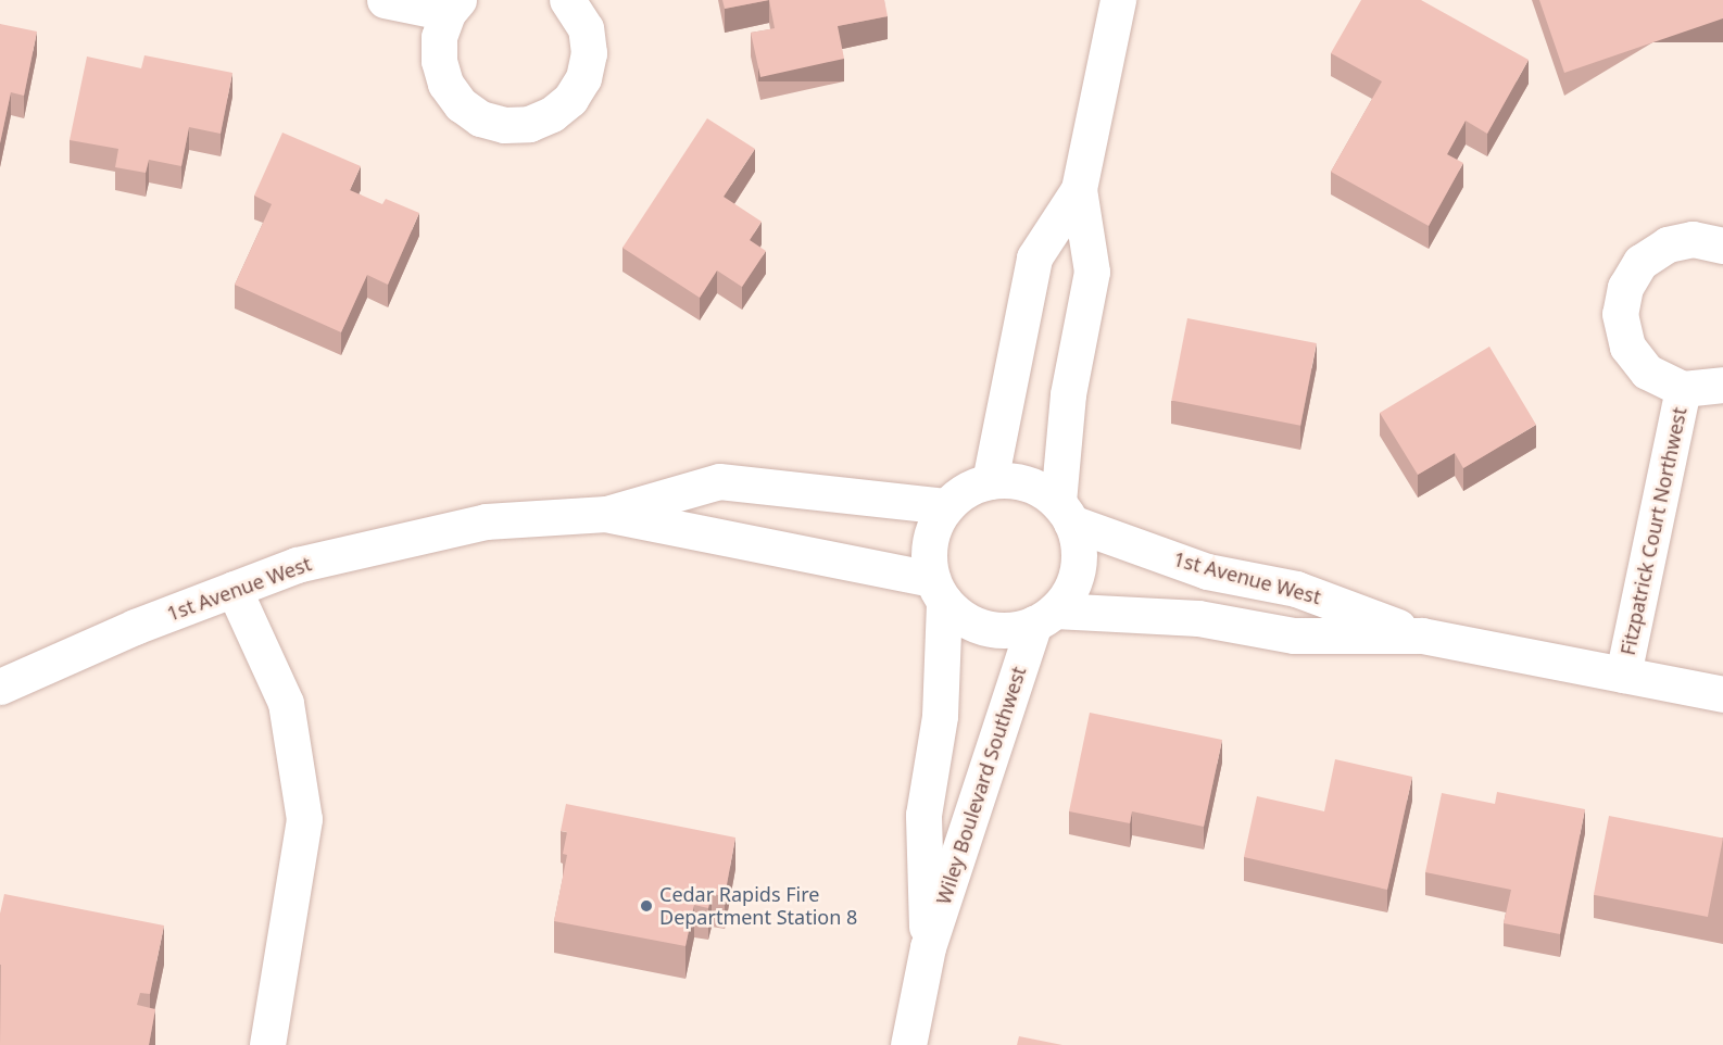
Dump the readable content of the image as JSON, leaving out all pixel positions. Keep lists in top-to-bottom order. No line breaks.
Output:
{"streets":{"street":["Fitzpatrick Court Northwest","1st Avenue West","Wiley Boulevard Southwest"]},"crossings":[["Fitzpatrick Court Northwest","1st Avenue West"],["1st Avenue West","Wiley Boulevard Southwest"]],"places":["Cedar Rapids Fire Department Station 8"]}
